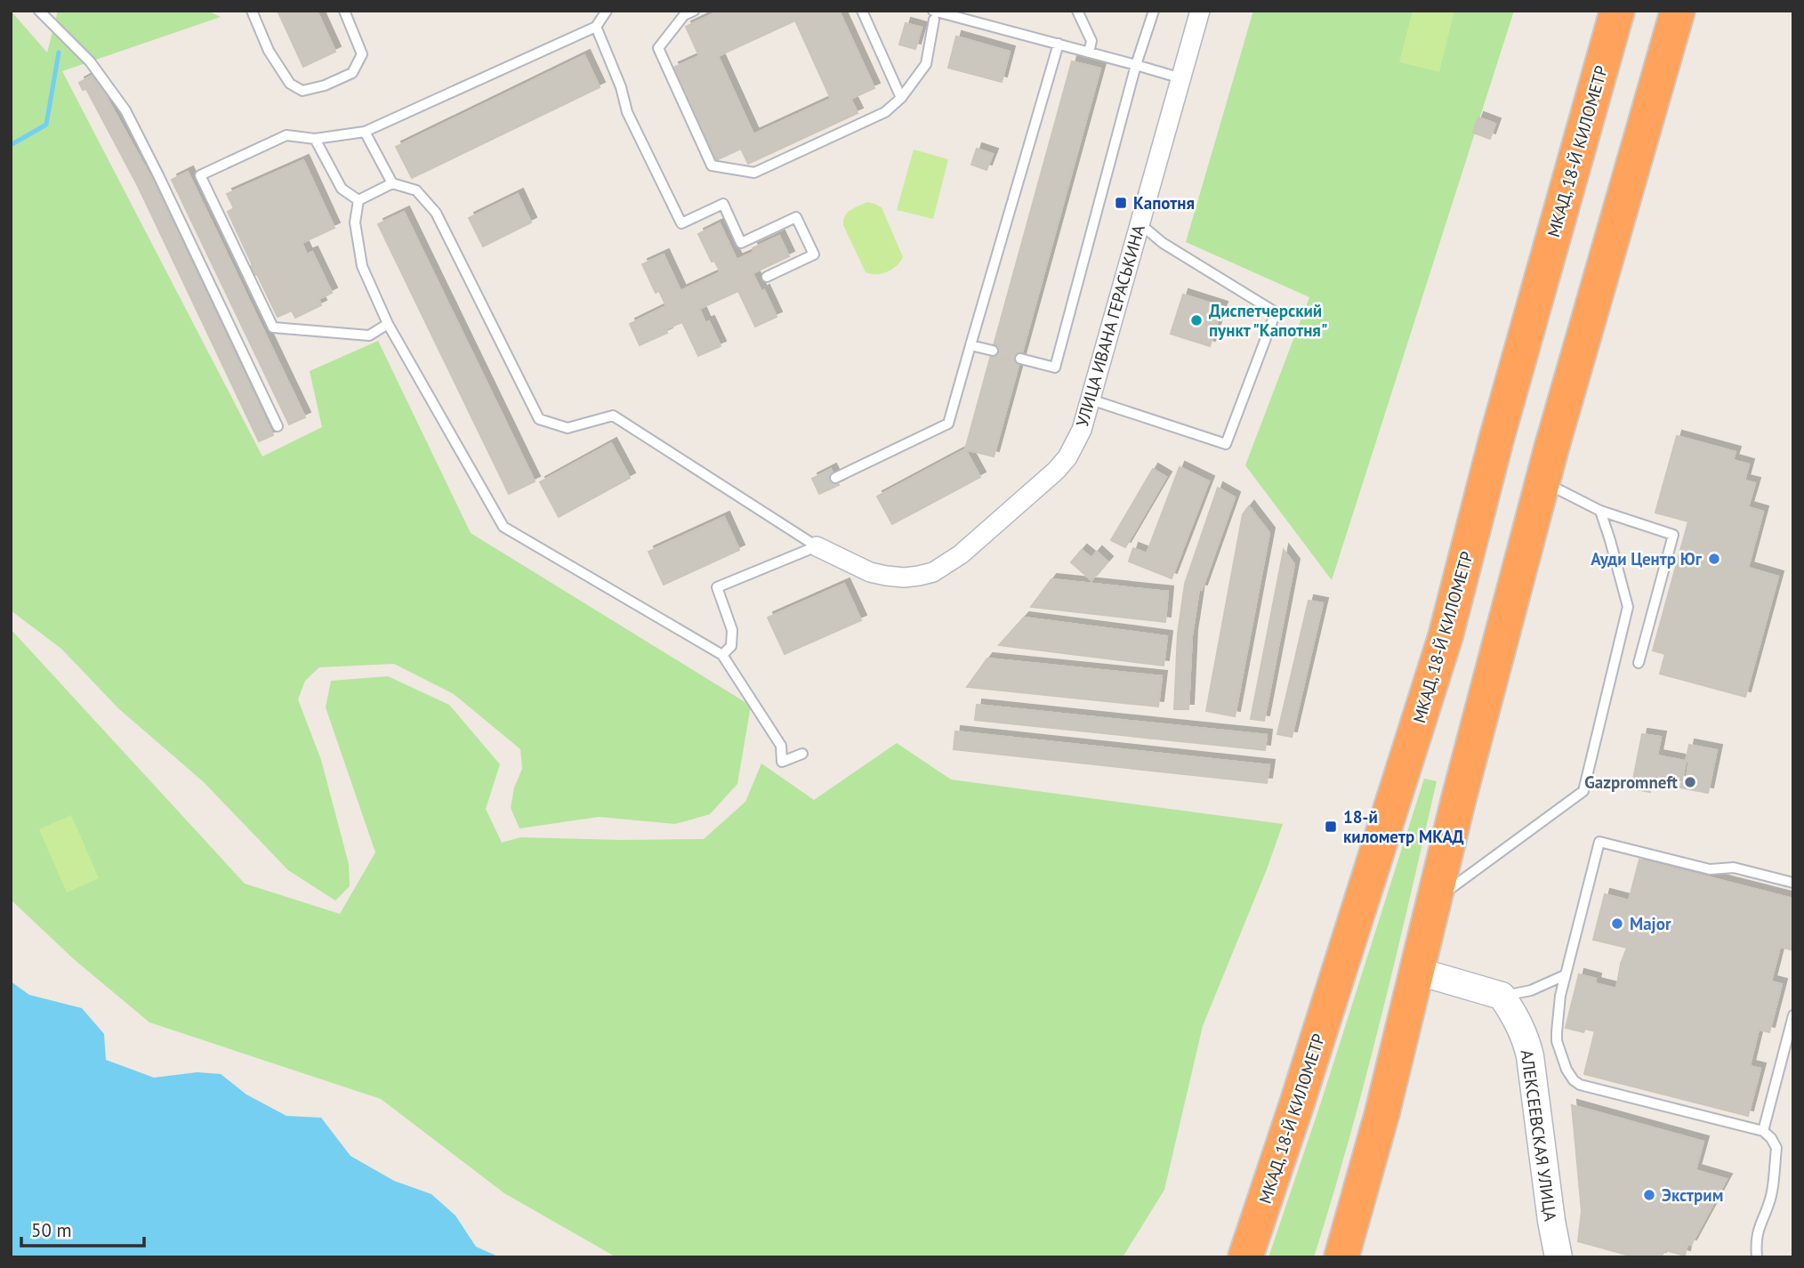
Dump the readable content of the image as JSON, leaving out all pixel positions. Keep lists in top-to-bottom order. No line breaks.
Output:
{"streets":{"highway":["МКАД, 18-Й КИЛОМЕТР"],"street":["УЛИЦА ИВАНА ГЕРАСЬКИНА","АЛЕКСЕЕВСКАЯ УЛИЦА"]},"places":{"transit":["Капотня","18-й километр МКАД"],"other":["Диспетчерский пункт \"Капотня\"","Ауди Центр Юг","Gazpromneft","Major","Экстрим"]},"scale_bar":"50 m"}
